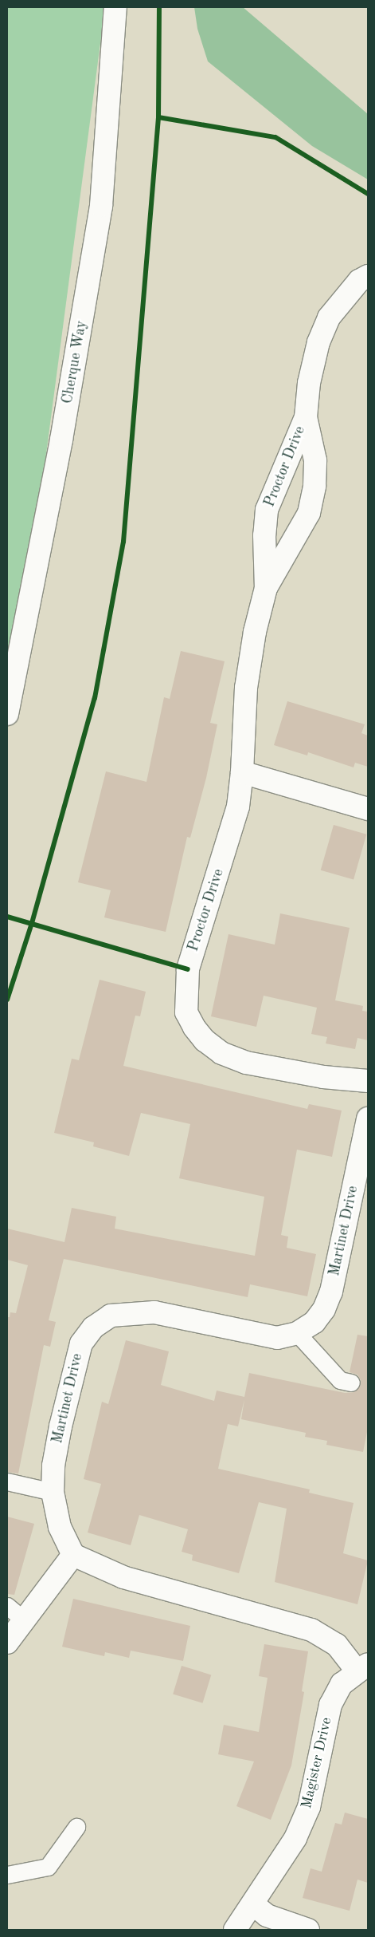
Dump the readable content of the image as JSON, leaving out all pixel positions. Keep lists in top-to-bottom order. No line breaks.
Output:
{"streets":{"street":["Cherque Way","Proctor Drive","Martinet Drive","Magister Drive"]}}
